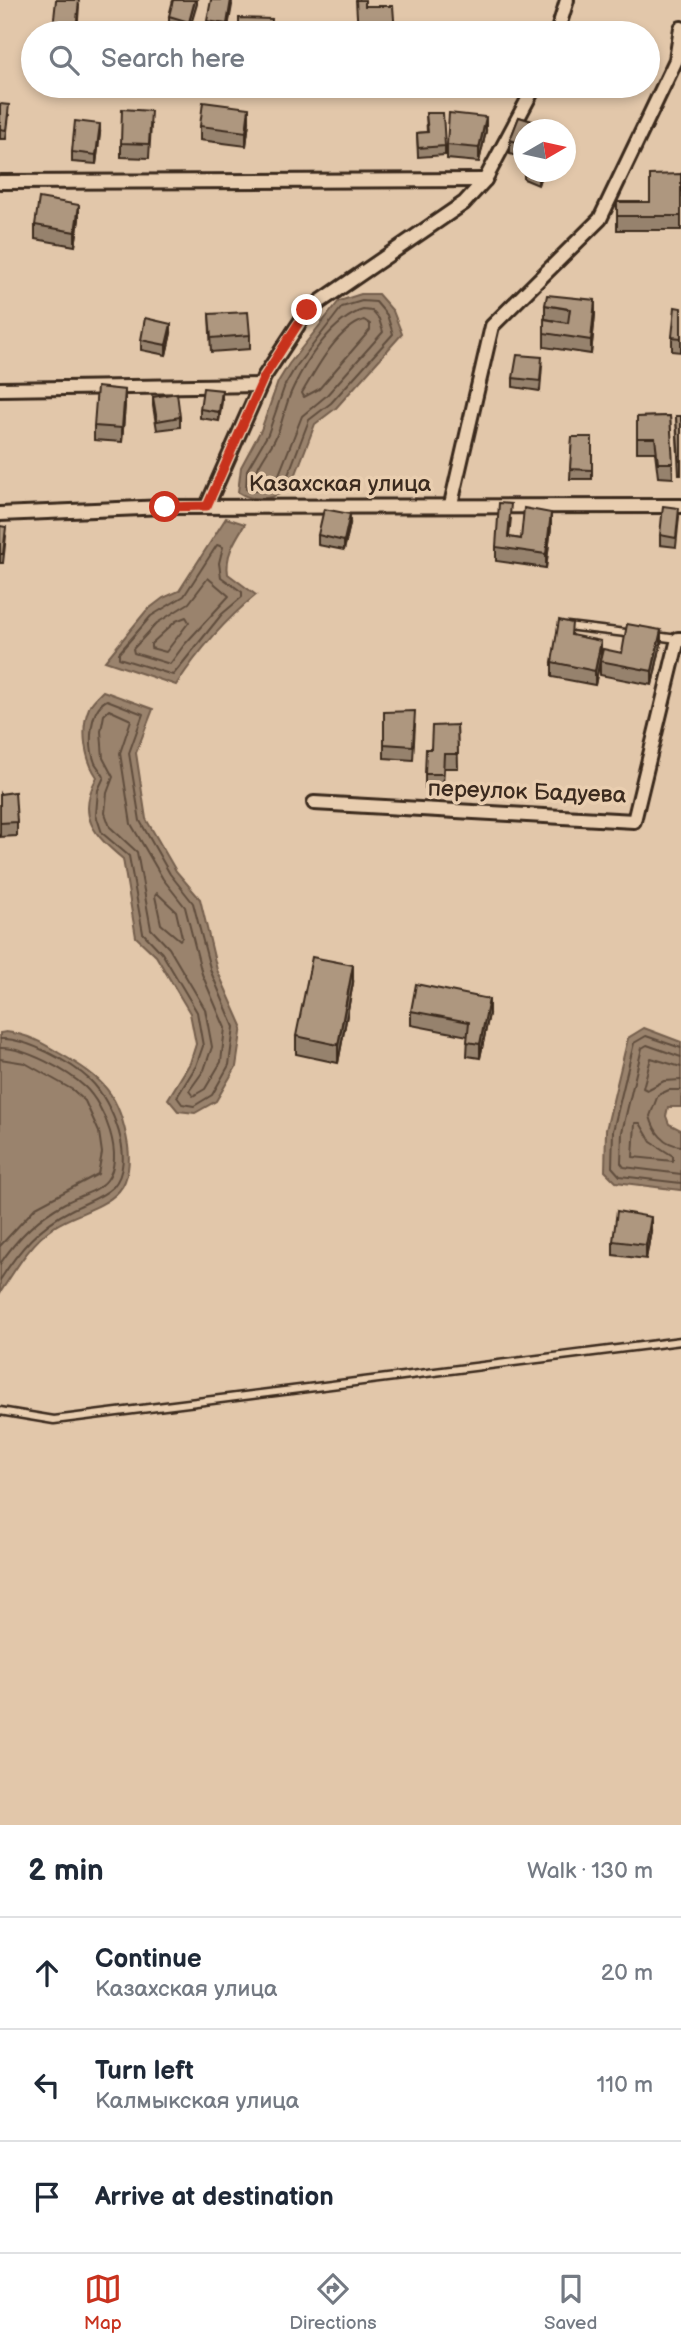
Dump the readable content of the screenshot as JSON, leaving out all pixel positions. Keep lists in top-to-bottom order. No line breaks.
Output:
{"streets":{"street":["Казахская улица","переулок Бадуева"]},"north":"right","page":{"search":"Search here","heading":["2 min","Walk · 130 m"],"list":[["Continue","Казахская улица","20 m"],["Turn left","Калмыкская улица","110 m"],"Arrive at destination"],"nav":["Map","Directions","Saved"]}}
